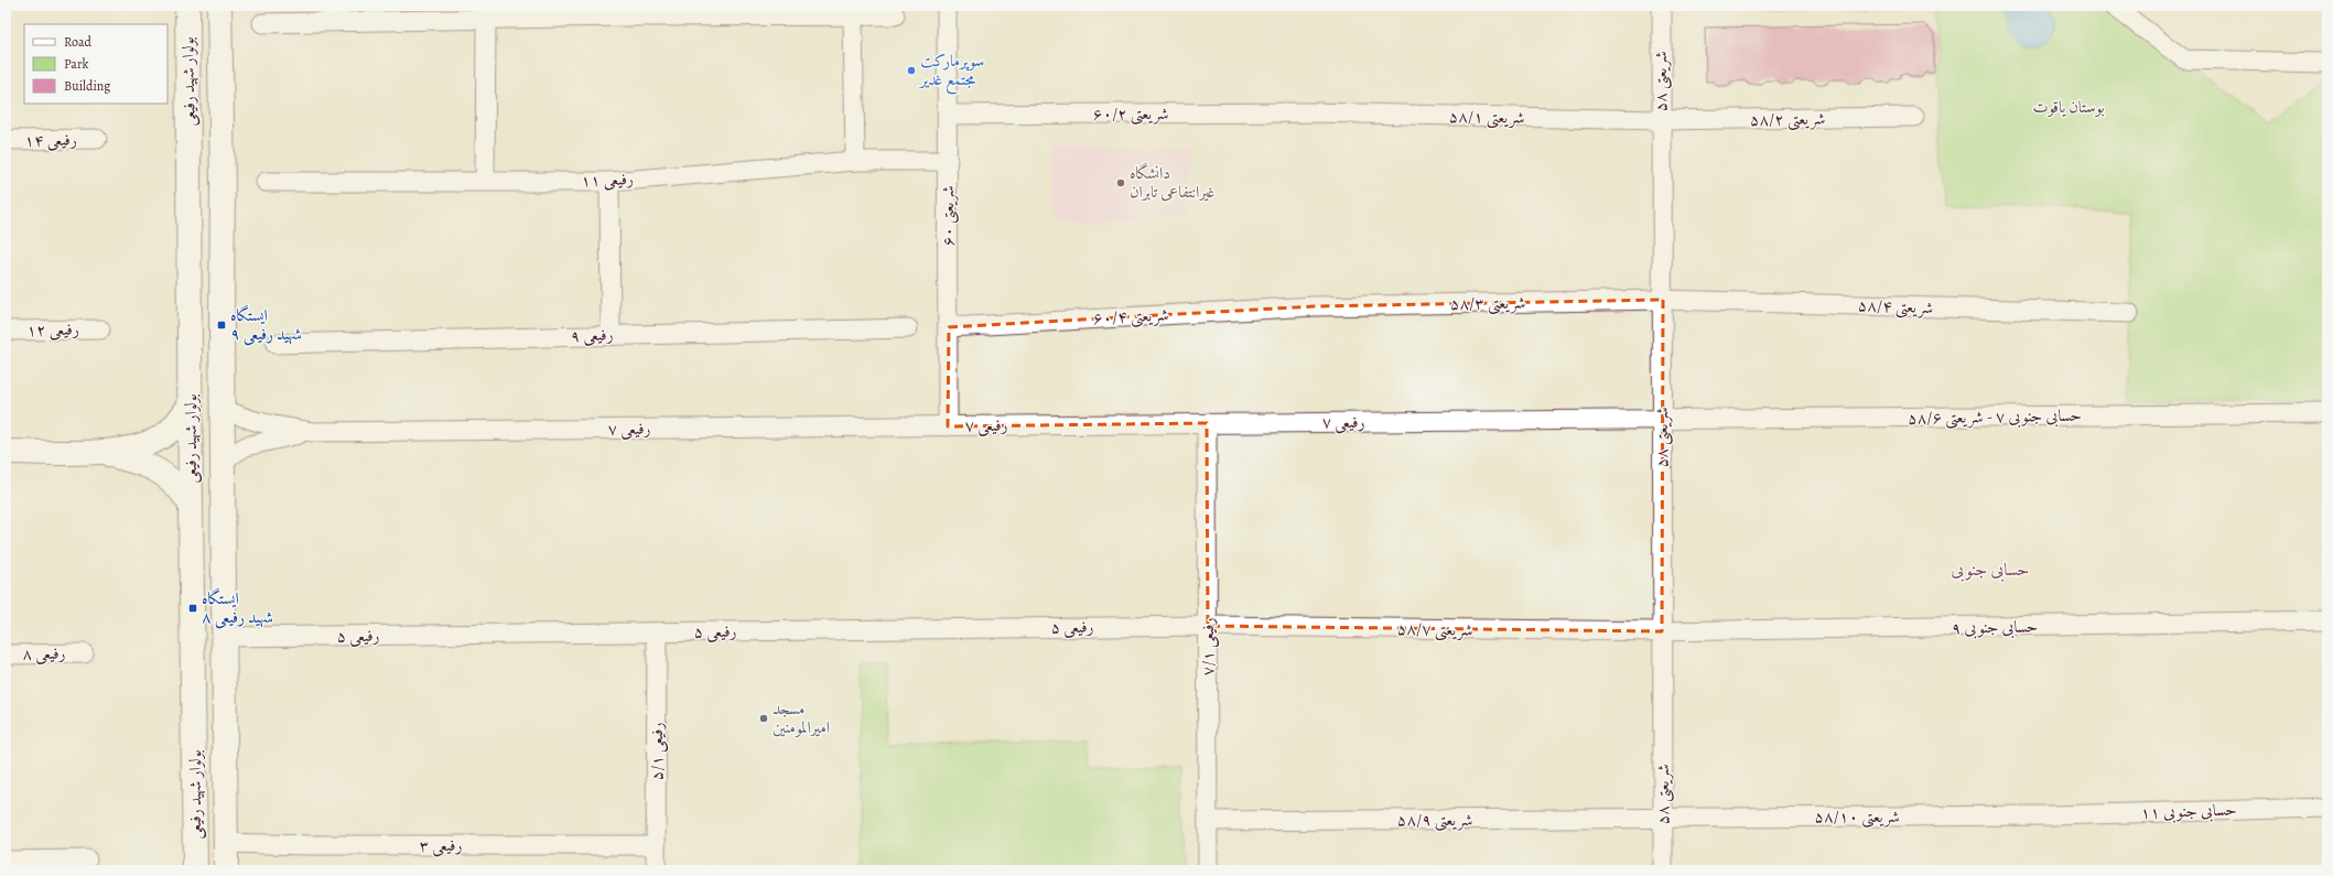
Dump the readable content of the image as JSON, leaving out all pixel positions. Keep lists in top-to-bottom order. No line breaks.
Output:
{"streets":{"main road":["بولوار شهید رفیعی"],"street":["شریعتی ۵۸","شریعتی ۶۰/۲","شریعتی ۵۸/۱","شریعتی ۵۸/۲","رفیعی ۱۴","رفیعی ۱۱","شریعتی ۶۰","شریعتی ۵۸/۳","شریعتی ۵۸/۴","شریعتی ۶۰/۴","رفیعی ۱۲","رفیعی ۹","حسابی جنوبی ۷ - شریعتی ۵۸/۶","رفیعی ۷","رفیعی ۵","حسابی جنوبی ۹","شریعتی ۵۸/۷","رفیعی ۷/۱","رفیعی ۸","رفیعی ۵/۱","حسابی جنوبی ۱۱","شریعتی ۵۸/۱۰","شریعتی ۵۸/۹","رفیعی ۳"]},"crossings":[["بولوار شهید رفیعی","رفیعی ۵"],["بولوار شهید رفیعی","رفیعی ۳"],["شریعتی ۵۸","شریعتی ۵۸/۱"],["شریعتی ۵۸","شریعتی ۵۸/۲"],["شریعتی ۵۸","شریعتی ۵۸/۳"],["شریعتی ۵۸","شریعتی ۵۸/۴"],["شریعتی ۵۸","حسابی جنوبی ۷ - شریعتی ۵۸/۶"],["شریعتی ۵۸","رفیعی ۷"],["شریعتی ۵۸","حسابی جنوبی ۹"],["شریعتی ۵۸","شریعتی ۵۸/۷"],["شریعتی ۵۸","شریعتی ۵۸/۱۰"],["شریعتی ۵۸","شریعتی ۵۸/۹"],["شریعتی ۶۰/۲","شریعتی ۵۸/۱"],["شریعتی ۶۰/۲","شریعتی ۶۰"],["شریعتی ۵۸/۱","شریعتی ۵۸/۲"],["رفیعی ۱۱","شریعتی ۶۰"],["شریعتی ۶۰","شریعتی ۶۰/۴"],["شریعتی ۶۰","رفیعی ۷"],["شریعتی ۵۸/۳","شریعتی ۵۸/۴"],["شریعتی ۵۸/۳","شریعتی ۶۰/۴"],["حسابی جنوبی ۷ - شریعتی ۵۸/۶","رفیعی ۷"],["رفیعی ۷","رفیعی ۷/۱"],["رفیعی ۵","شریعتی ۵۸/۷"],["رفیعی ۵","رفیعی ۷/۱"],["رفیعی ۵","رفیعی ۵/۱"],["حسابی جنوبی ۹","شریعتی ۵۸/۷"],["شریعتی ۵۸/۷","رفیعی ۷/۱"],["رفیعی ۷/۱","شریعتی ۵۸/۹"],["رفیعی ۵/۱","رفیعی ۳"],["حسابی جنوبی ۱۱","شریعتی ۵۸/۱۰"],["شریعتی ۵۸/۱۰","شریعتی ۵۸/۹"]],"districts":["حسابی جنوبی"],"parks":["بوستان یاقوت"],"places":{"other":["سوپرمارکت مجتمع غدیر","دانشگاه غیرانتفاعی تابران","مسجد امیرالمومنین"],"transit":["ایستگاه شهید رفیعی ۹","ایستگاه شهید رفیعی ۸"]},"legend":["Road","Park","Building"]}
